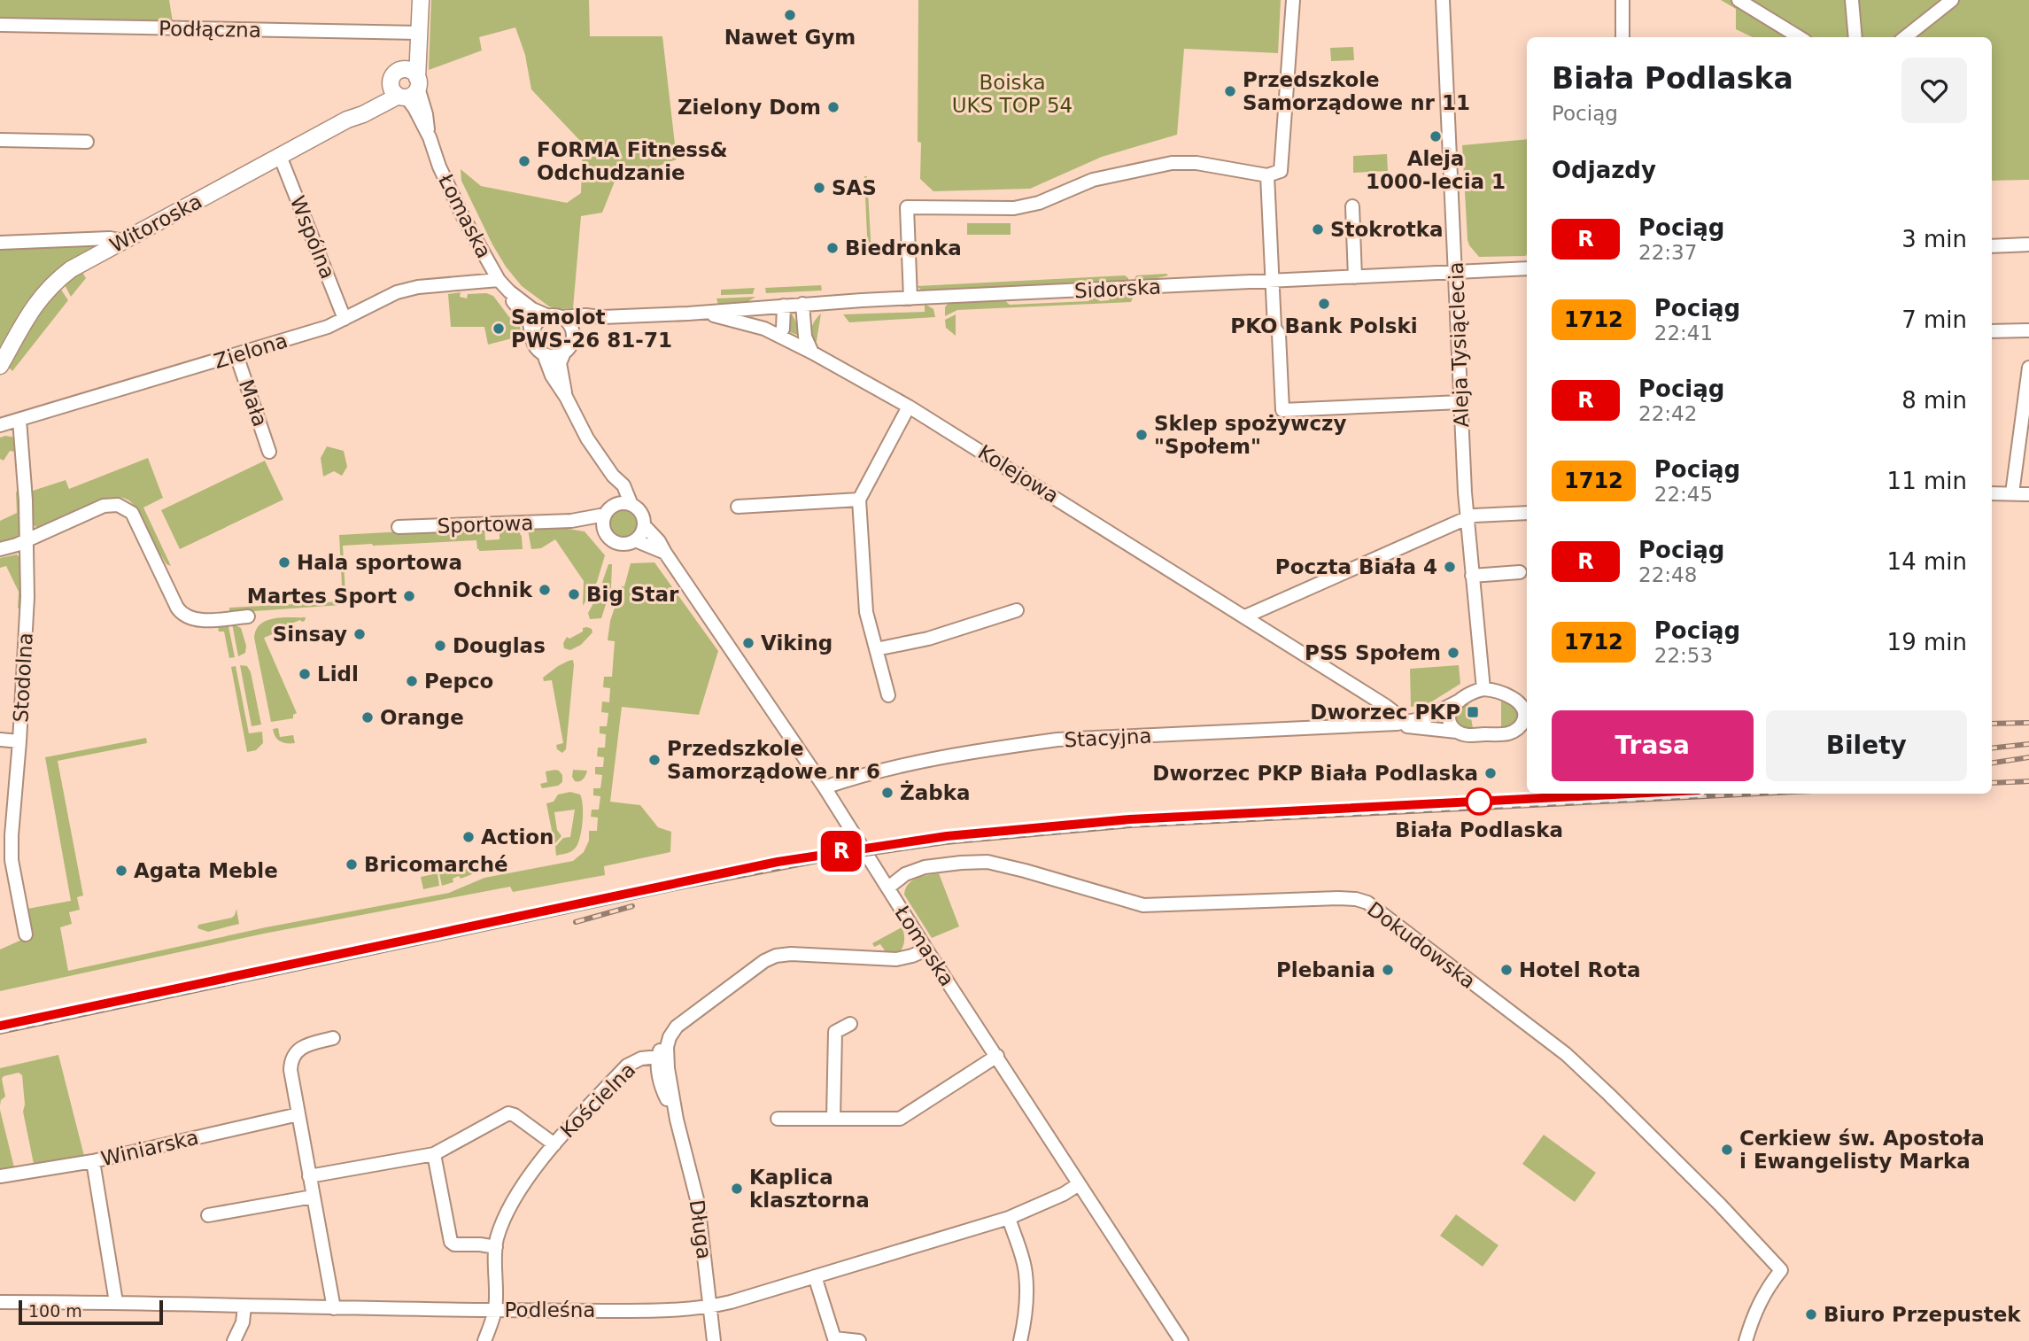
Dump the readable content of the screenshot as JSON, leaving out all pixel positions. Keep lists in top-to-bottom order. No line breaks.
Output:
{"streets":{"main road":["Witoroska"],"street":["Podłączna","Łomaska","Wspólna","Sidorska","Aleja Tysiąclecia","Zielona","Mała","Kolejowa","Sportowa","Stodolna","Stacyjna","Dokudowska","Kościelna","Winiarska","Długa","Podleśna"]},"crossings":[["Podłączna","Witoroska"],["Łomaska","Witoroska"],["Łomaska","Zielona"],["Łomaska","Kolejowa"],["Łomaska","Sportowa"],["Łomaska","Stacyjna"],["Łomaska","Dokudowska"],["Łomaska","Podleśna"],["Witoroska","Wspólna"],["Wspólna","Zielona"],["Sidorska","Aleja Tysiąclecia"],["Sidorska","Kolejowa"],["Aleja Tysiąclecia","Stacyjna"],["Zielona","Mała"],["Zielona","Stodolna"],["Kolejowa","Stacyjna"],["Kościelna","Długa"],["Kościelna","Podleśna"],["Długa","Podleśna"]],"parks":["Boiska UKS TOP 54"],"places":{"other":["Nawet Gym","Przedszkole Samorządowe nr 11","Zielony Dom","Aleja 1000-lecia 1","FORMA Fitness& Odchudzanie","SAS","Stokrotka","Biedronka","PKO Bank Polski","Samolot PWS-26 81-71","Sklep spożywczy \"Społem\"","Hala sportowa","Poczta Biała 4","Ochnik","Big Star","Martes Sport","Sinsay","Viking","Douglas","PSS Społem","Lidl","Pepco","Orange","Przedszkole Samorządowe nr 6","Dworzec PKP Biała Podlaska","Żabka","Biała Podlaska","Action","Bricomarché","Agata Meble","Plebania","Hotel Rota","Cerkiew św. Apostoła i Ewangelisty Marka","Kaplica klasztorna","Biuro Przepustek"],"transit":["Dworzec PKP"]},"scale_bar":"100 m","page":{"on_map":"R","heading":[["Biała Podlaska","Pociąg"],"Odjazdy"],"list":[{"mark":"R","name":"Pociąg","note":"22:37","value":"3 min"},{"mark":"1712","name":"Pociąg","note":"22:41","value":"7 min"},{"mark":"R","name":"Pociąg","note":"22:42","value":"8 min"},{"mark":"1712","name":"Pociąg","note":"22:45","value":"11 min"},{"mark":"R","name":"Pociąg","note":"22:48","value":"14 min"},{"mark":"1712","name":"Pociąg","note":"22:53","value":"19 min"}],"buttons":["Trasa","Bilety"],"scale":"100 m"}}
